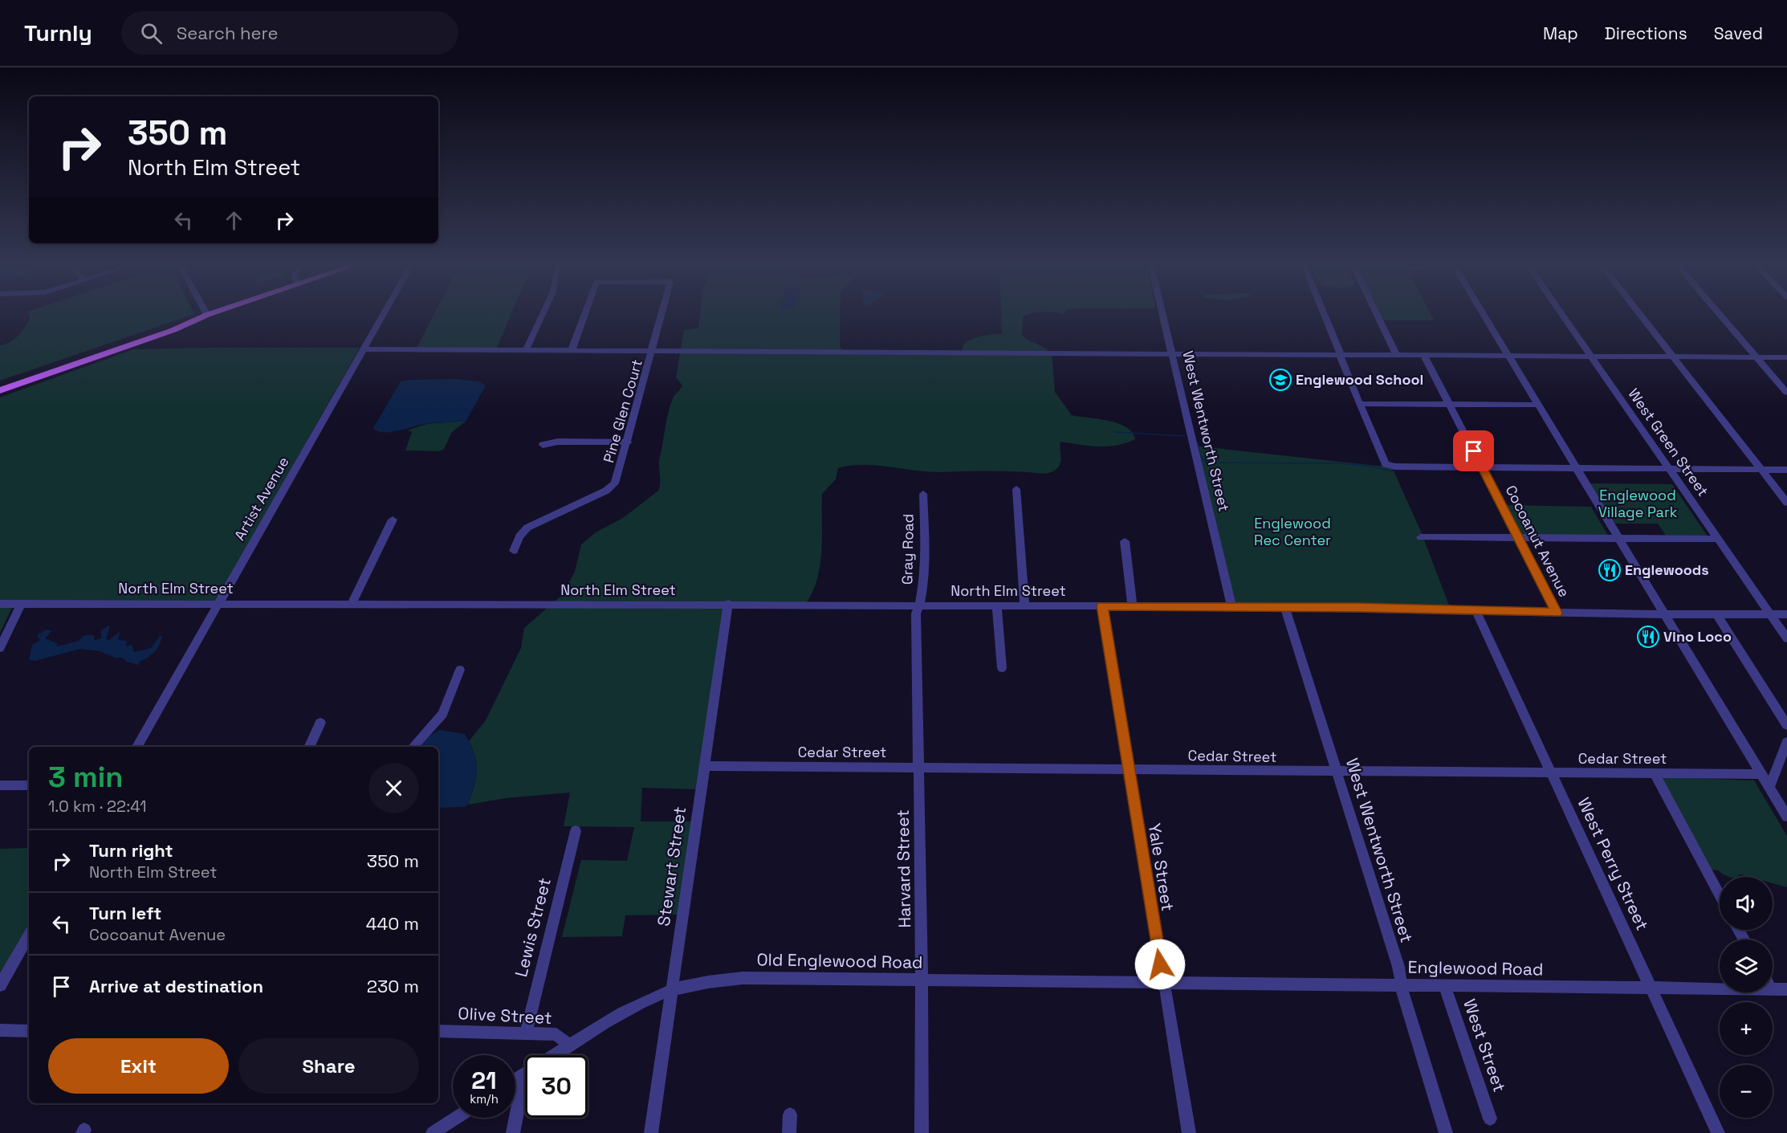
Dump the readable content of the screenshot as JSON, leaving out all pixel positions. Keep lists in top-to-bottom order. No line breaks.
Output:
{"streets":{"street":["Pine Glen Court","West Wentworth Street","West Green Street","Artist Avenue","Cocoanut Avenue","Gray Road","North Elm Street","Cedar Street","West Perry Street","Stewart Street","Yale Street","Harvard Street","Lewis Street","Old Englewood Road","Englewood Road","Olive Street","West Street"]},"crossings":[["West Wentworth Street","North Elm Street"],["West Wentworth Street","Cedar Street"],["West Wentworth Street","Englewood Road"],["West Green Street","North Elm Street"],["Artist Avenue","North Elm Street"],["Cocoanut Avenue","North Elm Street"],["Gray Road","North Elm Street"],["Gray Road","Harvard Street"],["North Elm Street","West Perry Street"],["North Elm Street","Stewart Street"],["North Elm Street","Yale Street"],["North Elm Street","Harvard Street"],["Cedar Street","West Perry Street"],["Cedar Street","Stewart Street"],["Cedar Street","Yale Street"],["Cedar Street","Harvard Street"],["West Perry Street","Englewood Road"],["Stewart Street","Old Englewood Road"],["Yale Street","Old Englewood Road"],["Yale Street","Englewood Road"],["Harvard Street","Old Englewood Road"],["Lewis Street","Olive Street"],["Old Englewood Road","Englewood Road"],["Old Englewood Road","Olive Street"],["Englewood Road","West Street"]],"parks":["Englewood Village Park","Englewood Rec Center"],"places":{"school or university":["Englewood School"],"restaurant":["Englewoods","Vino Loco"]},"page":{"header":"Turnly","search":"Search here","nav":["Map","Directions","Saved"],"turn":["350 m","North Elm Street"],"heading":["3 min","1.0 km · 22:41"],"list":[{"name":"Turn right","note":"North Elm Street","value":"350 m"},{"name":"Turn left","note":"Cocoanut Avenue","value":"440 m"},{"name":"Arrive at destination","value":"230 m"}],"map_buttons":["+","−"],"buttons":["Exit","Share"],"speed":"21 km/h","limit":"30"}}
